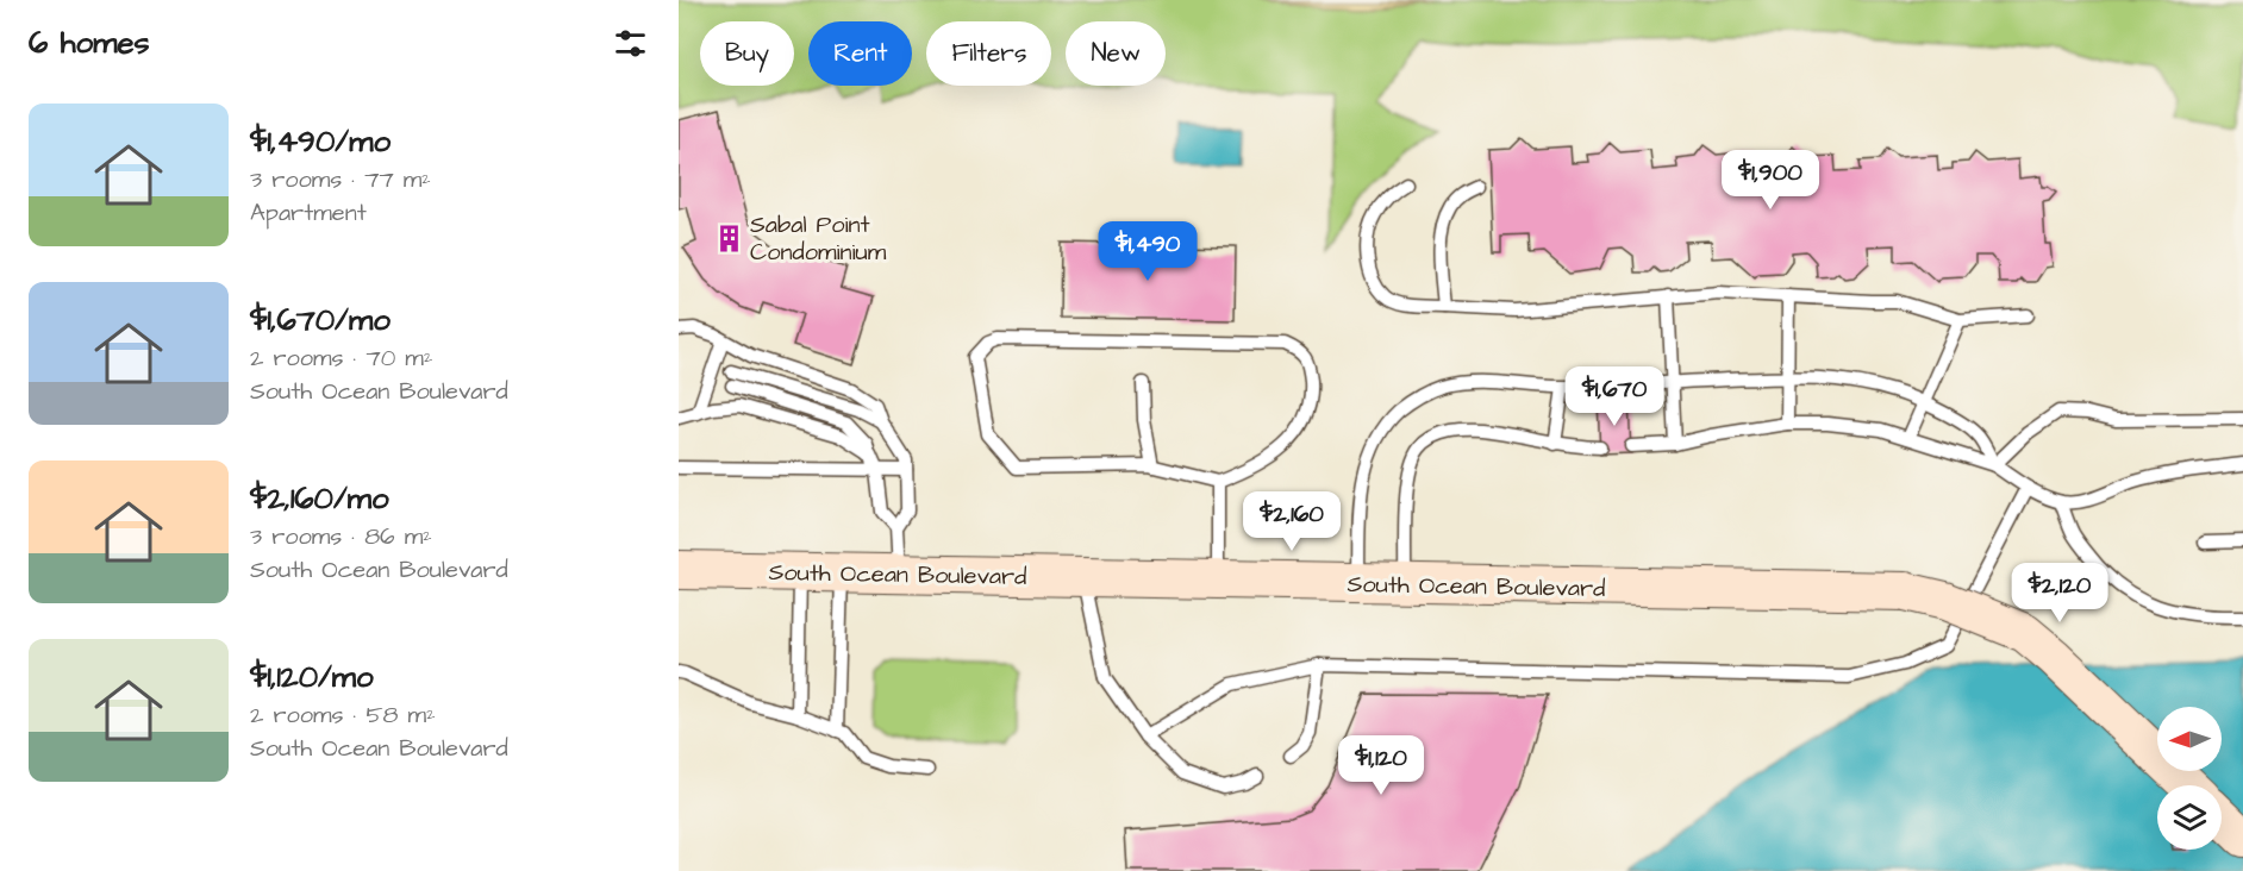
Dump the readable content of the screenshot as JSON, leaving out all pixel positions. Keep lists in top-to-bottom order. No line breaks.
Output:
{"streets":{"main road":["South Ocean Boulevard"]},"places":{"building":["Sabal Point Condominium"]},"north":"left","page":{"heading":"6 homes","chip":["Buy","Rent","Filters","New"],"list":[{"name":"$1,490/mo","note":"3 rooms · 77 m² · Apartment"},{"name":"$1,670/mo","note":"2 rooms · 70 m² · South Ocean Boulevard"},{"name":"$2,160/mo","note":"3 rooms · 86 m² · South Ocean Boulevard"},{"name":"$1,120/mo","note":"2 rooms · 58 m² · South Ocean Boulevard"}],"price":["$1,900","$1,490","$1,670","$2,160","$2,120","$1,120"]}}
